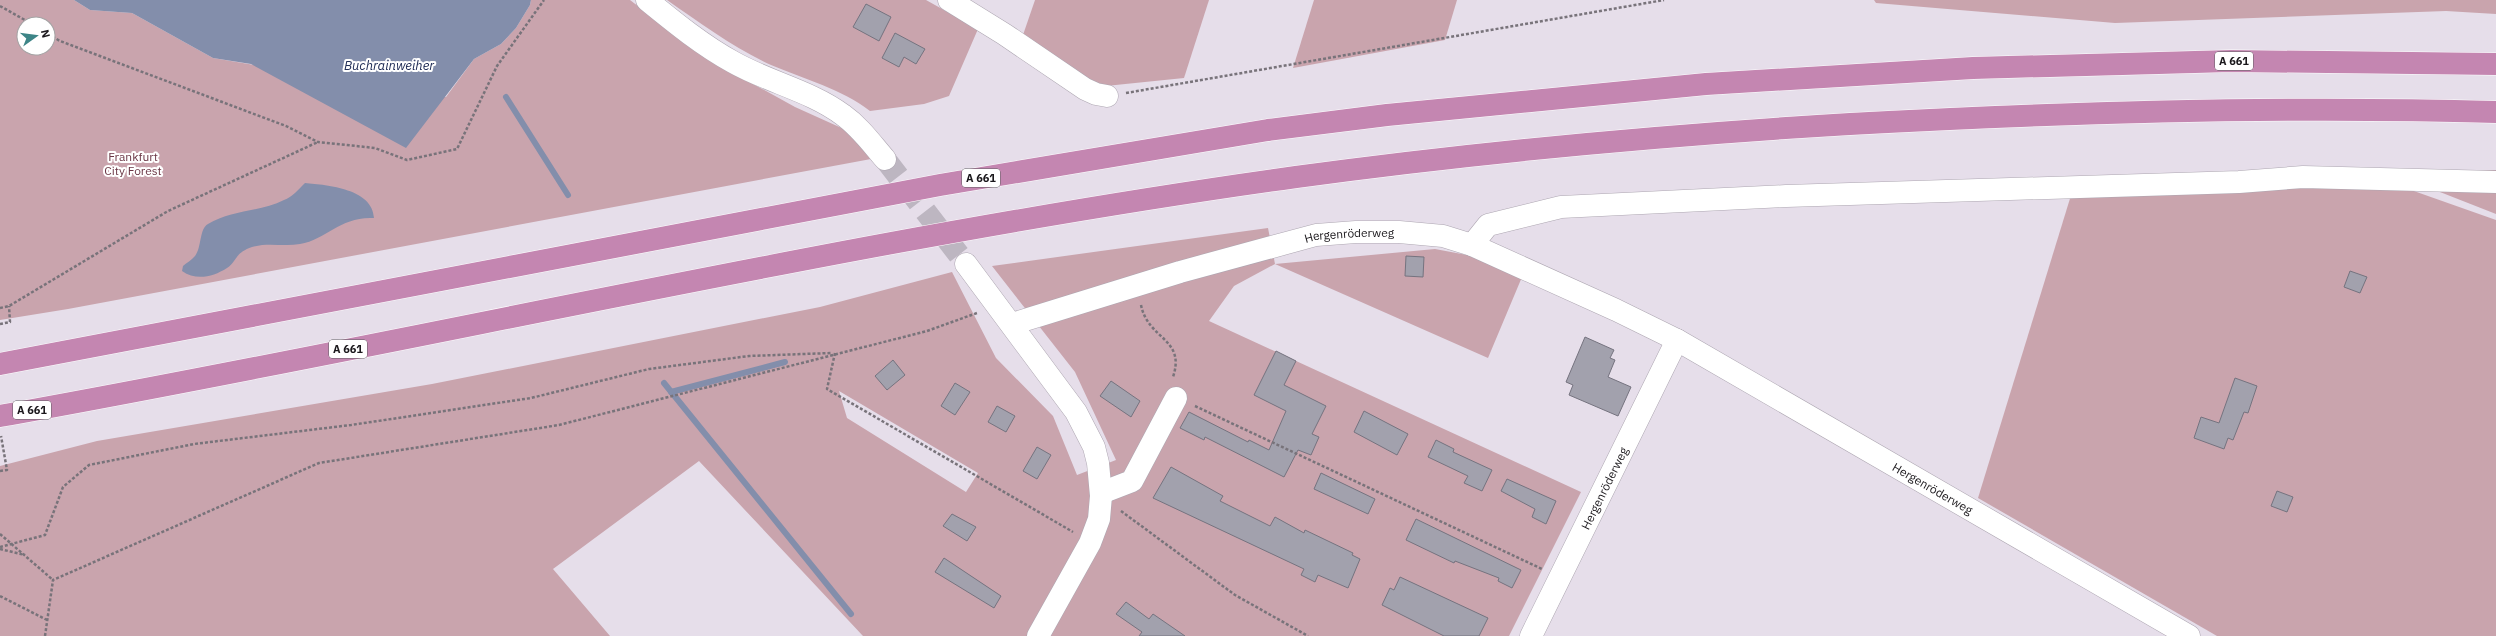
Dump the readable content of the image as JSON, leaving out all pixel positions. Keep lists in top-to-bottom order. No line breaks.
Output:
{"streets":{"highway":["A 661"],"street":["Hergenröderweg"]},"water":["Buchrainweiher"],"parks":["Frankfurt City Forest"],"north":"right"}
